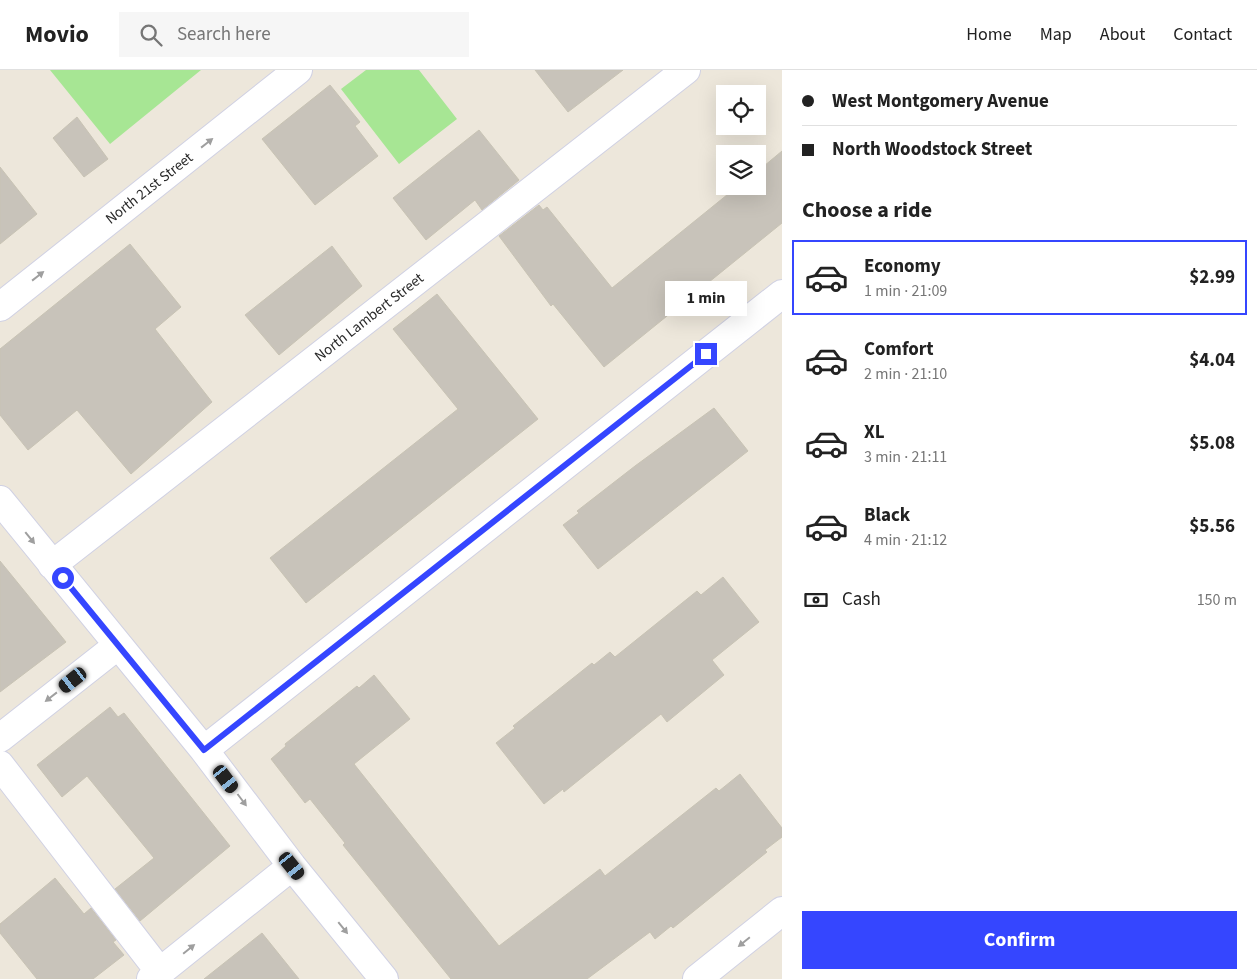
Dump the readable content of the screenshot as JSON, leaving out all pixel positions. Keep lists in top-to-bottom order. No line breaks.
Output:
{"streets":{"street":["North 21st Street","North Lambert Street"]},"one_way":["North 21st Street"],"page":{"header":"Movio","search":"Search here","nav":["Home","Map","About","Contact"],"banner":["West Montgomery Avenue","North Woodstock Street"],"heading":"Choose a ride","list":[{"name":"Economy","note":"1 min · 21:09","value":"$2.99"},{"name":"Comfort","note":"2 min · 21:10","value":"$4.04"},{"name":"XL","note":"3 min · 21:11","value":"$5.08"},{"name":"Black","note":"4 min · 21:12","value":"$5.56"}],"bubble":"1 min","pay":["Cash","150 m"],"buttons":"Confirm"}}
